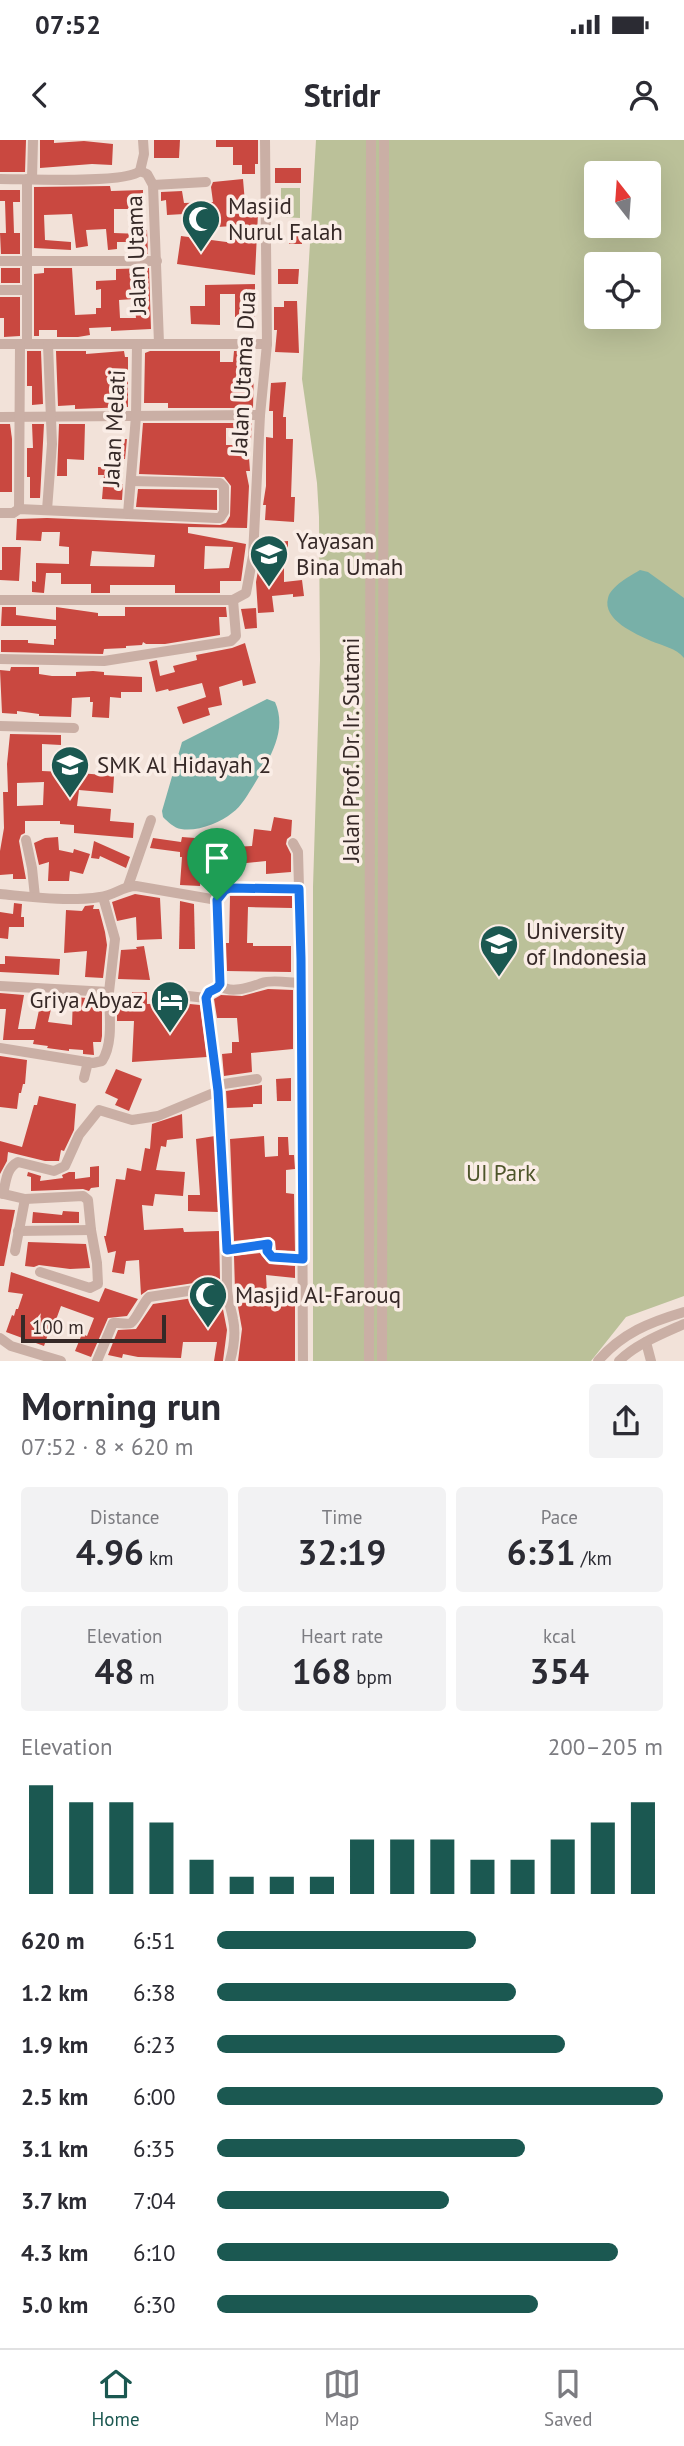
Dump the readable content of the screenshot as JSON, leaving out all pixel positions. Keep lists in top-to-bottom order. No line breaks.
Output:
{"streets":{"street":["Jalan Utama","Jalan Utama Dua","Jalan Melati","Jalan Prof. Dr. Ir. Sutami"]},"parks":["UI Park"],"places":{"mosque":["Masjid Nurul Falah","Masjid Al-Farouq"],"school or university":["Yayasan Bina Umah","SMK Al Hidayah 2","University of Indonesia"],"hotel":["Griya Abyaz"]},"scale_bar":"100 m","north":"top","page":{"status":"07:52","header":"Stridr","scale":"100 m","heading":["Morning run","07:52 · 8 × 620 m"],"stats":[["Distance","4.96 km"],["Time","32:19"],["Pace","6:31 /km"],["Elevation","48 m"],["Heart rate","168 bpm"],["kcal","354"]],"chart":["Elevation","200–205 m"],"list":[{"name":"620 m","note":"6:51"},{"name":"1.2 km","note":"6:38"},{"name":"1.9 km","note":"6:23"},{"name":"2.5 km","note":"6:00"},{"name":"3.1 km","note":"6:35"},{"name":"3.7 km","note":"7:04"},{"name":"4.3 km","note":"6:10"},{"name":"5.0 km","note":"6:30"}],"tabs":["Home","Map","Saved"]}}
